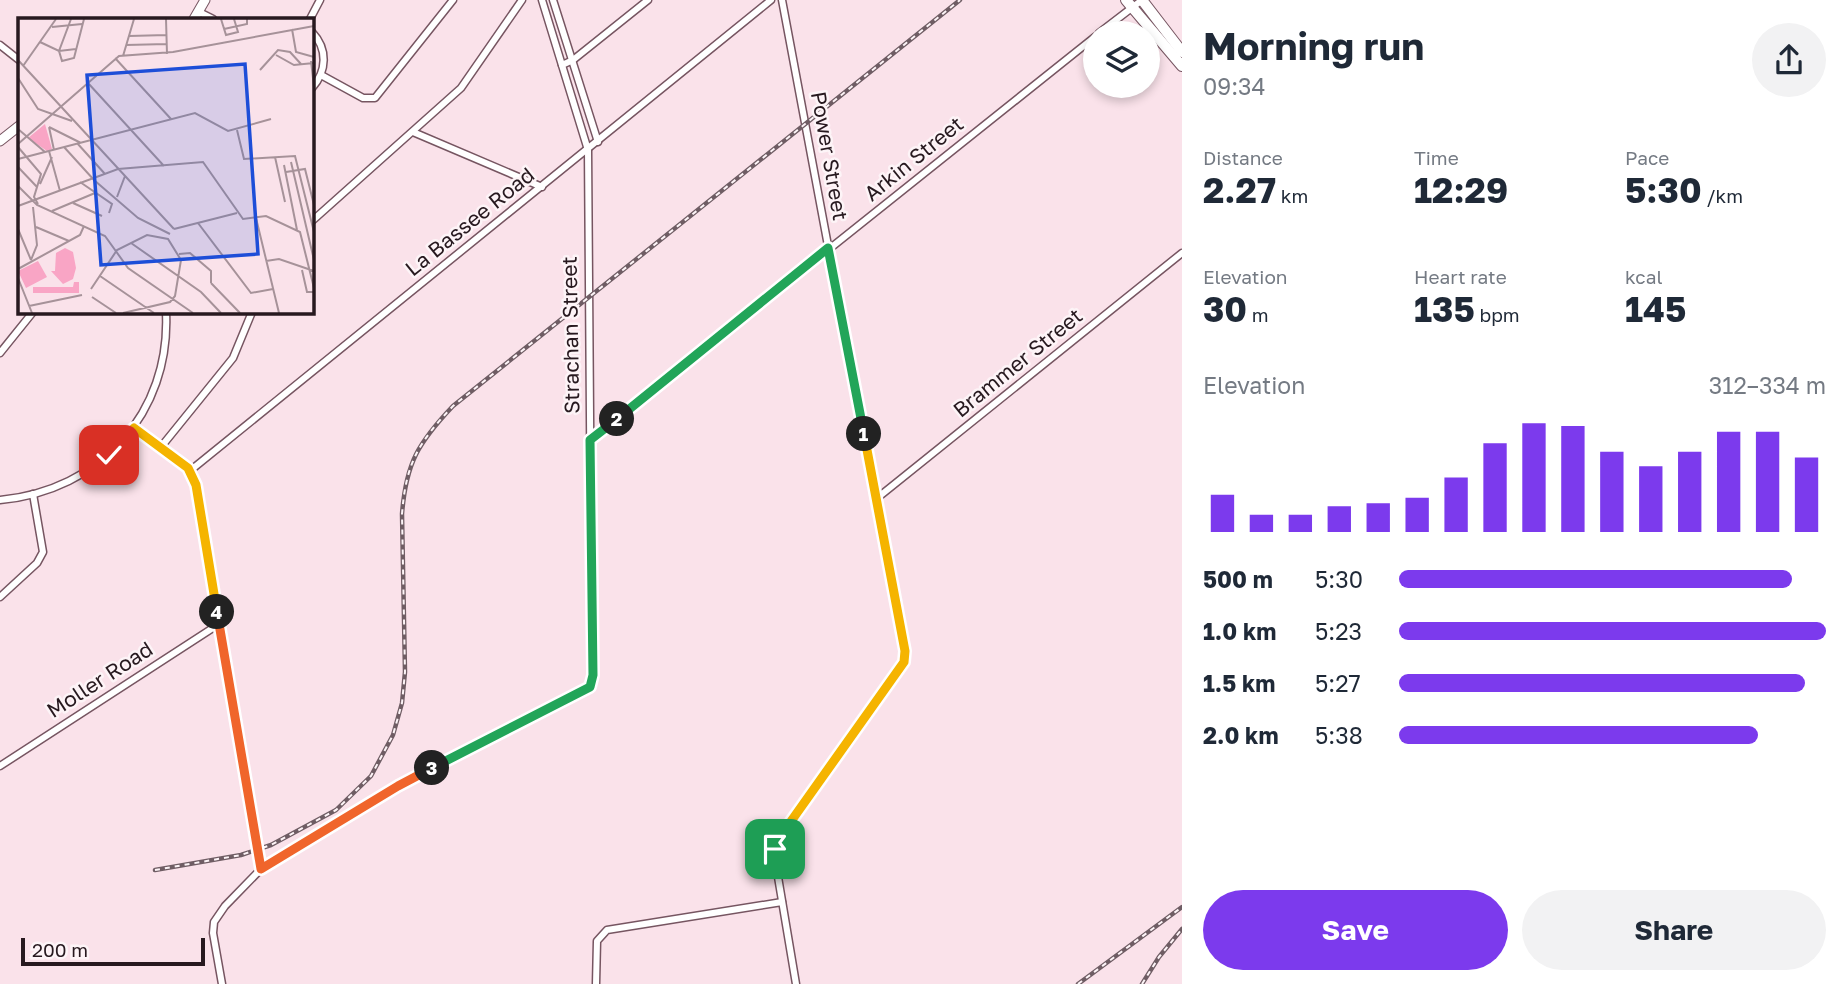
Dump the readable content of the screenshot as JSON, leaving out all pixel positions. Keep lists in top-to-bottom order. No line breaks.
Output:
{"streets":{"street":["Power Street","Arkin Street","La Bassee Road","Strachan Street","Brammer Street","Moller Road"]},"crossings":[["Power Street","Arkin Street"],["Power Street","Brammer Street"],["Arkin Street","Strachan Street"],["La Bassee Road","Strachan Street"]],"scale_bar":"200 m","page":{"heading":["Morning run","09:34"],"stats":[["Distance","2.27 km"],["Time","12:29"],["Pace","5:30 /km"],["Elevation","30 m"],["Heart rate","135 bpm"],["kcal","145"]],"chart":["Elevation","312–334 m"],"pins":["2","1","4","3"],"list":[{"name":"500 m","note":"5:30"},{"name":"1.0 km","note":"5:23"},{"name":"1.5 km","note":"5:27"},{"name":"2.0 km","note":"5:38"}],"buttons":["Save","Share"],"scale":"200 m"}}
